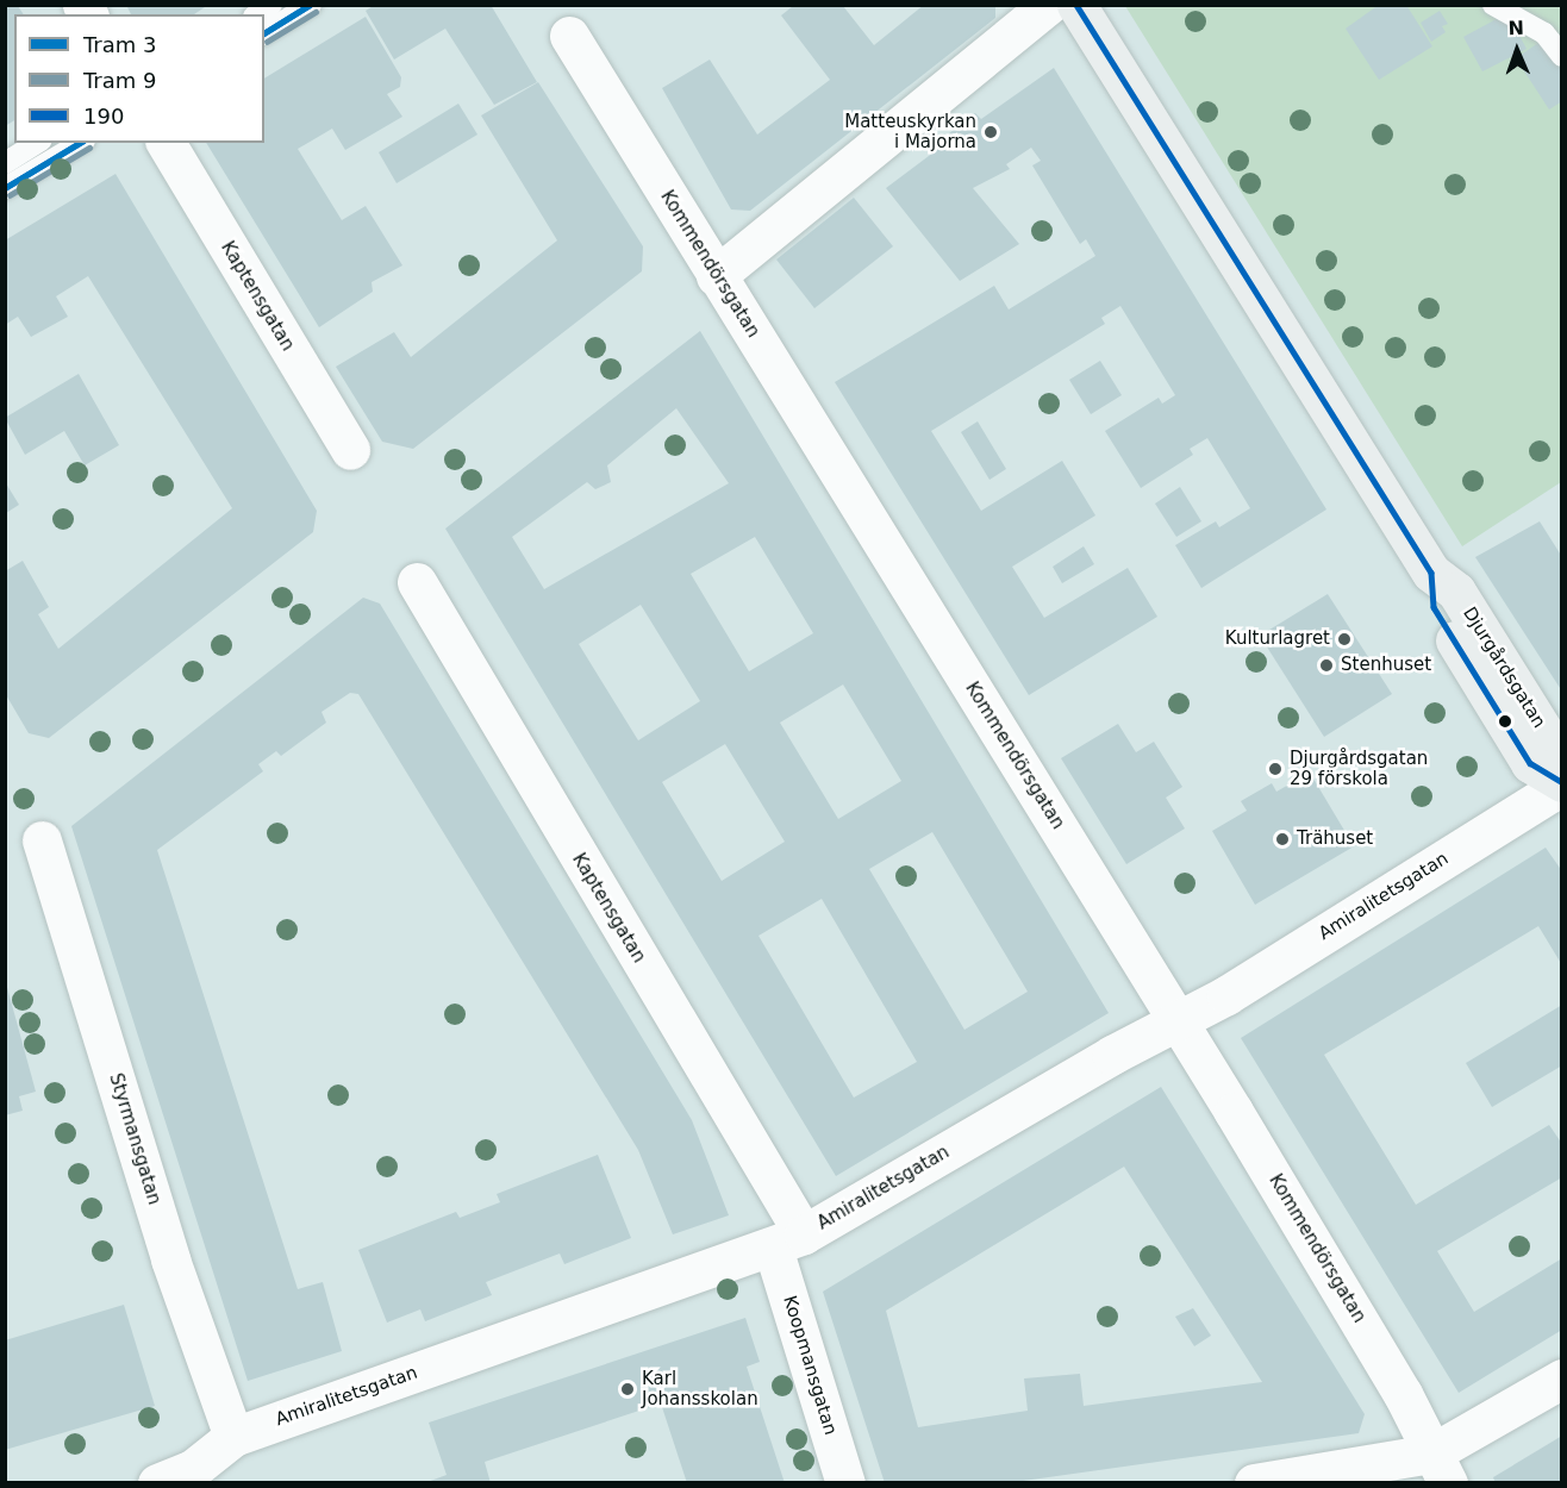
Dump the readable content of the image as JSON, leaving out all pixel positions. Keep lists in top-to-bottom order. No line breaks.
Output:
{"streets":{"street":["Kommendörsgatan","Kaptensgatan","Djurgårdsgatan","Amiralitetsgatan","Styrmansgatan","Koopmansgatan"]},"crossings":[["Kommendörsgatan","Amiralitetsgatan"],["Kaptensgatan","Amiralitetsgatan"],["Kaptensgatan","Koopmansgatan"],["Djurgårdsgatan","Amiralitetsgatan"],["Amiralitetsgatan","Styrmansgatan"],["Amiralitetsgatan","Koopmansgatan"]],"places":["Matteuskyrkan i Majorna","Kulturlagret","Stenhuset","Djurgårdsgatan 29 förskola","Trähuset","Karl Johansskolan"],"lines":["tram line 3","transit line 190","tram line 9"],"legend":["Tram 3","Tram 9","190"],"north":"top"}
